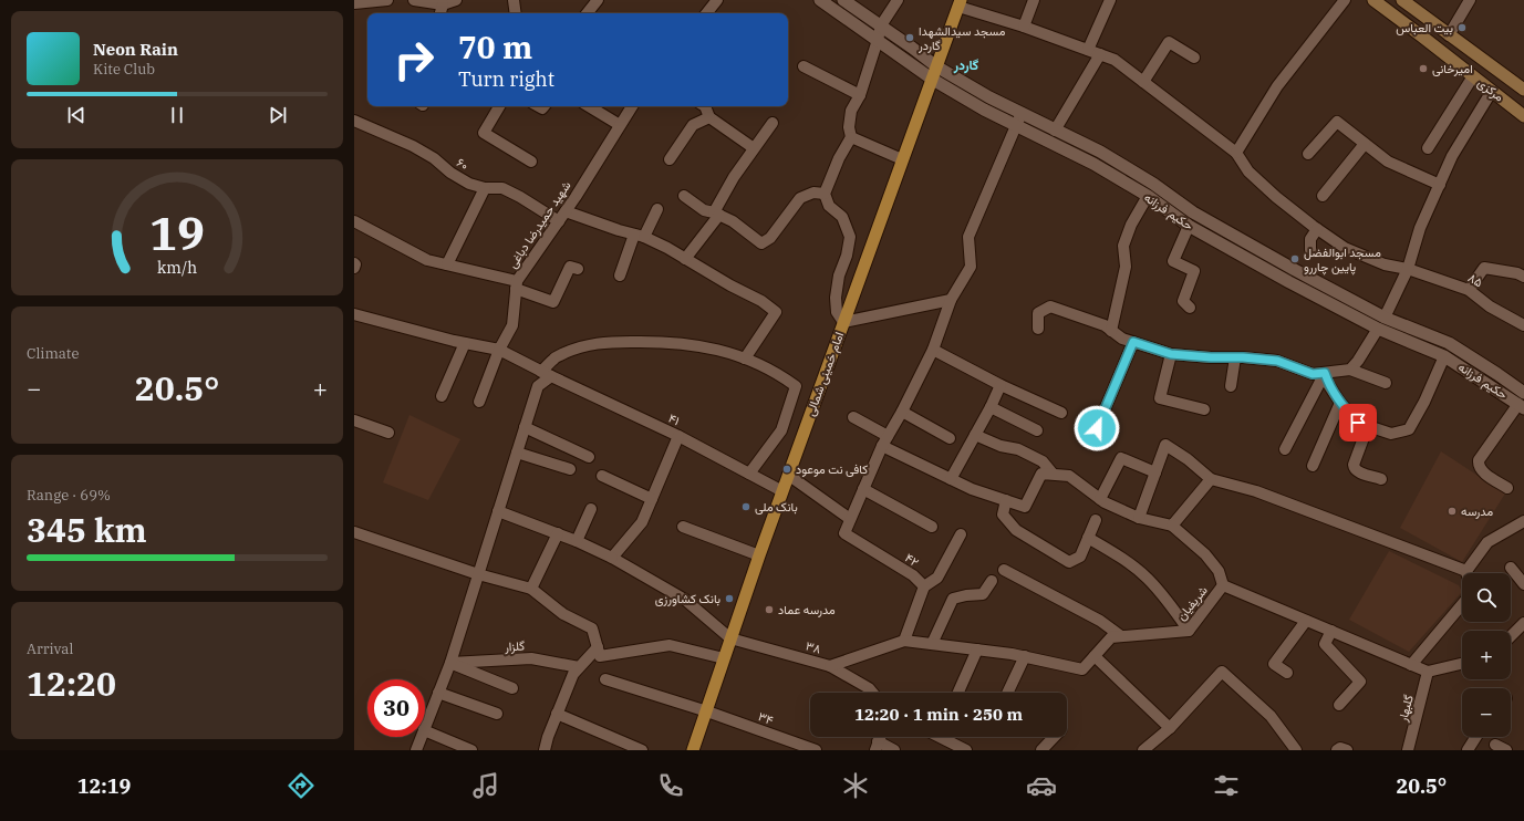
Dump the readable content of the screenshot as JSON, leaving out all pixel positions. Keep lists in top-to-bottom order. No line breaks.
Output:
{"streets":{"main road":["مرکزی","امام خمینی شمالی"],"street":["۶۰","حکیم فرزانه","شهید حمیدرضا دباغی","۸۵","۴۱","۴۲","شریفیان","گلزار","۳۸","گلبهار","۳۴"]},"crossings":[["۶۰","شهید حمیدرضا دباغی"],["حکیم فرزانه","امام خمینی شمالی"],["۸۵","امام خمینی شمالی"],["امام خمینی شمالی","۴۱"],["امام خمینی شمالی","۳۸"],["امام خمینی شمالی","۳۴"],["شریفیان","گلبهار"]],"districts":["گاردر"],"places":["بیت العباس","مسجد سیدالشهدا گاردر","امیرخانی","مسجد ابوالفضل پایین چاررو","کافی نت موعود","بانک ملی","مدرسه","بانک کشاورزی","مدرسه عماد"],"page":{"turn":["70 m","Turn right"],"song":["Neon Rain","Kite Club"],"tile":["Climate",["Range · 69%","345 km"],["Arrival","12:20"]],"heat":["−","20.5°","+"],"map_buttons":["+","−"],"limit":"30","trip":"12:20 · 1 min · 250 m","tabs":["12:19","20.5°"],"gauge":["19","km/h"]}}
